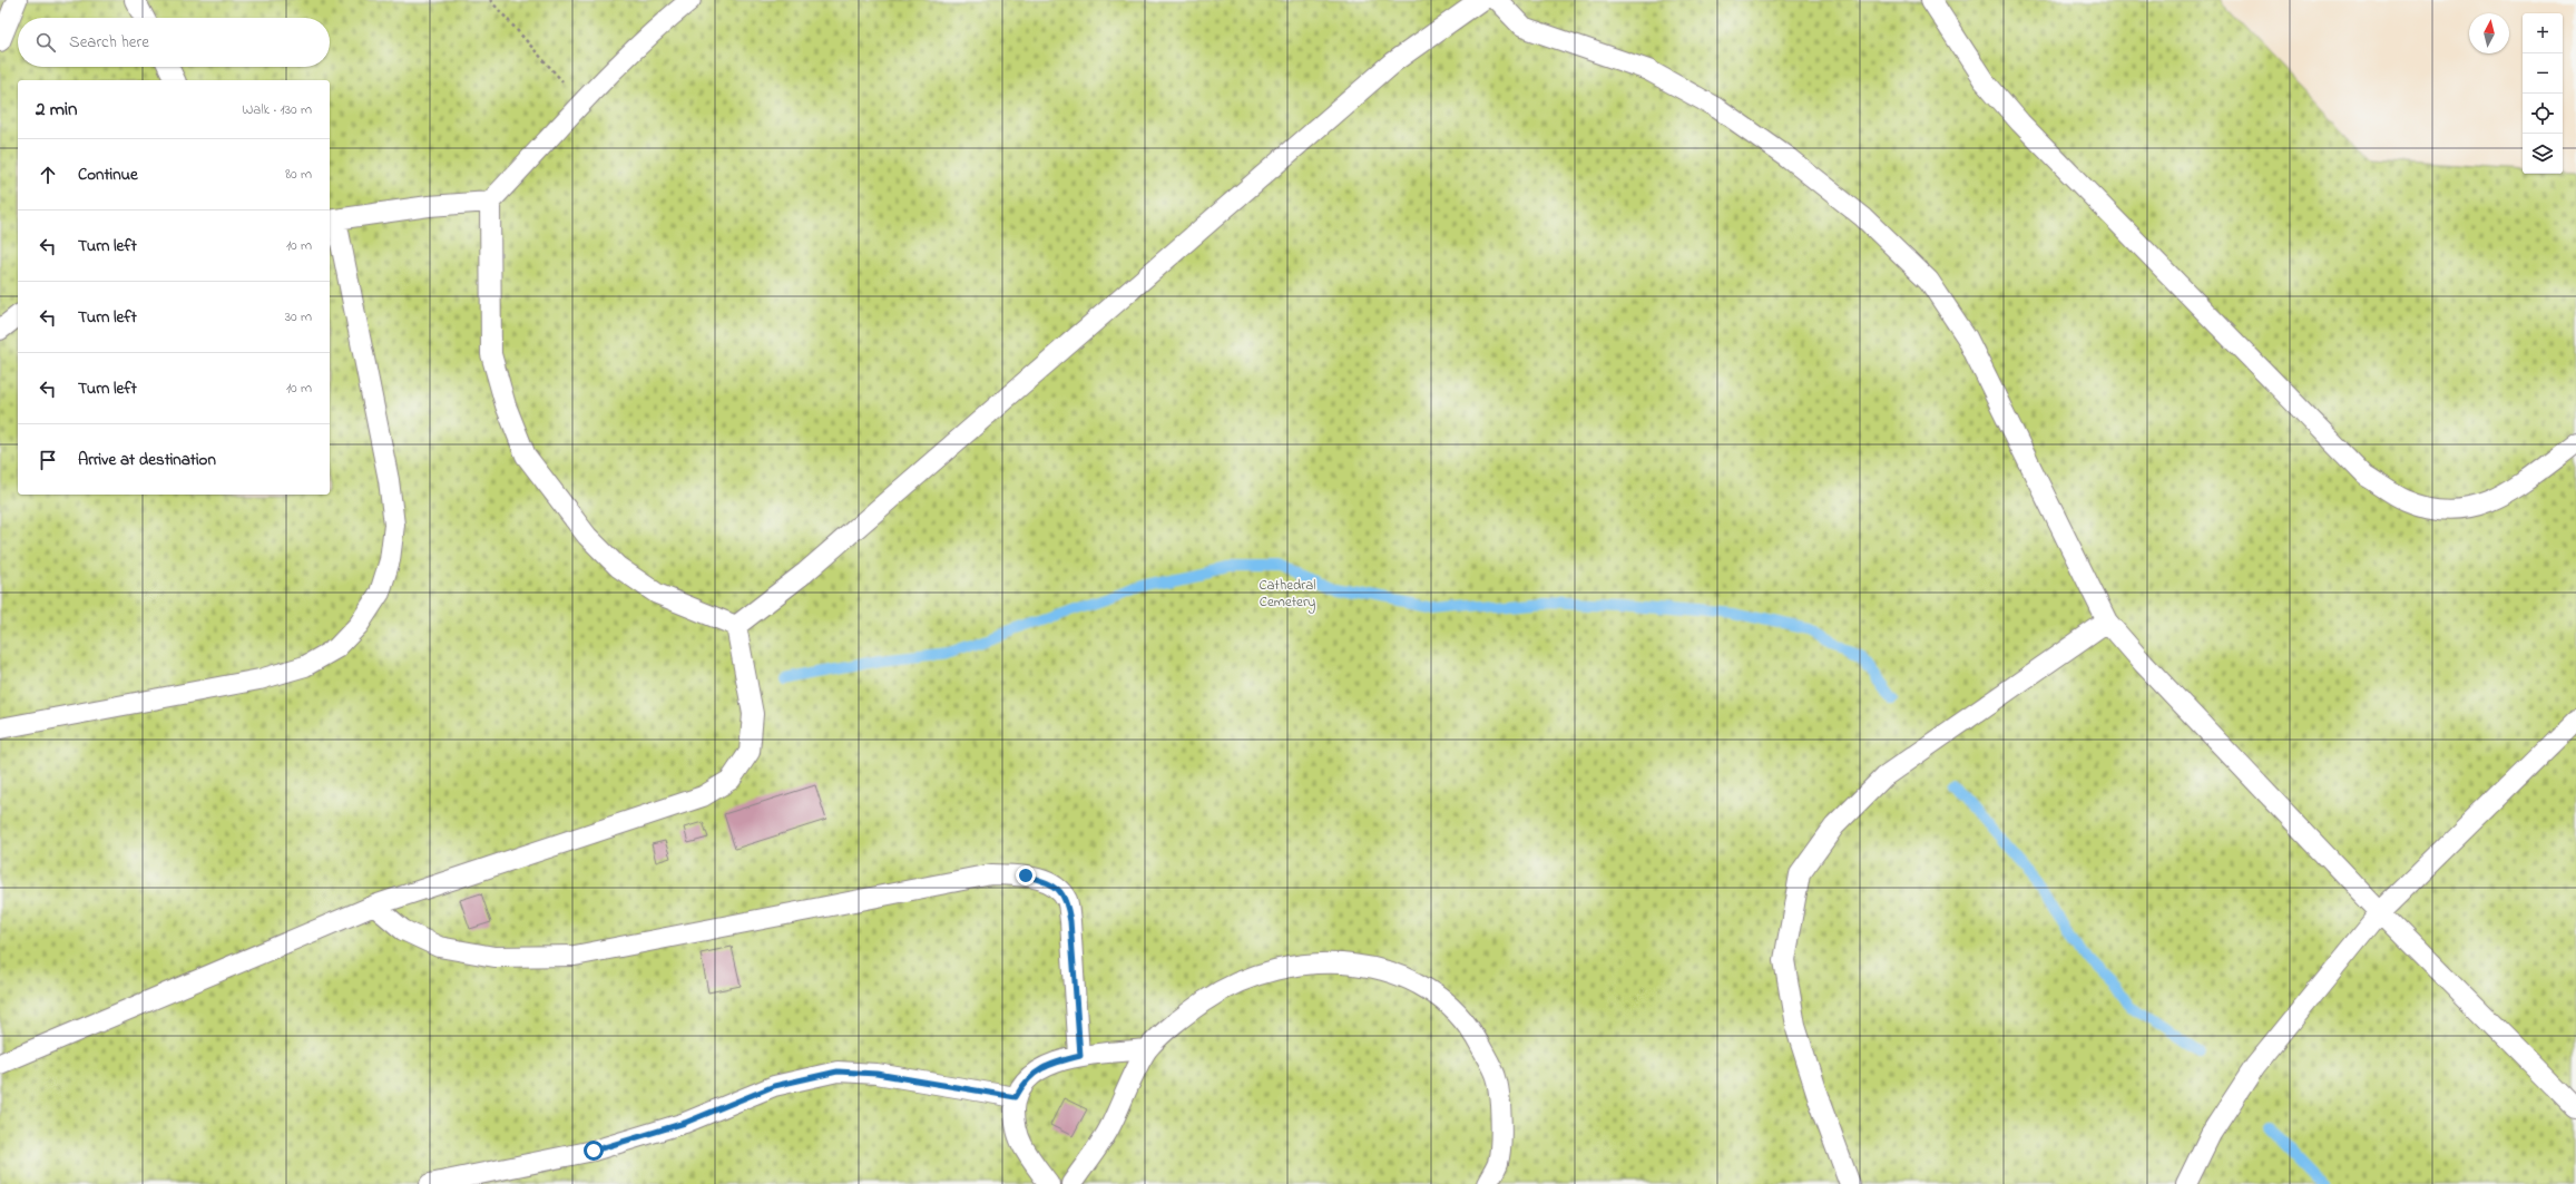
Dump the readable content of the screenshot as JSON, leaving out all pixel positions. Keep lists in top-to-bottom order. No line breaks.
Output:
{"parks":["Cathedral Cemetery"],"north":"top","page":{"map_buttons":["+","−"],"search":"Search here","heading":["2 min","Walk · 130 m"],"list":[["Continue","80 m"],["Turn left","10 m"],["Turn left","30 m"],["Turn left","10 m"],"Arrive at destination"]}}
